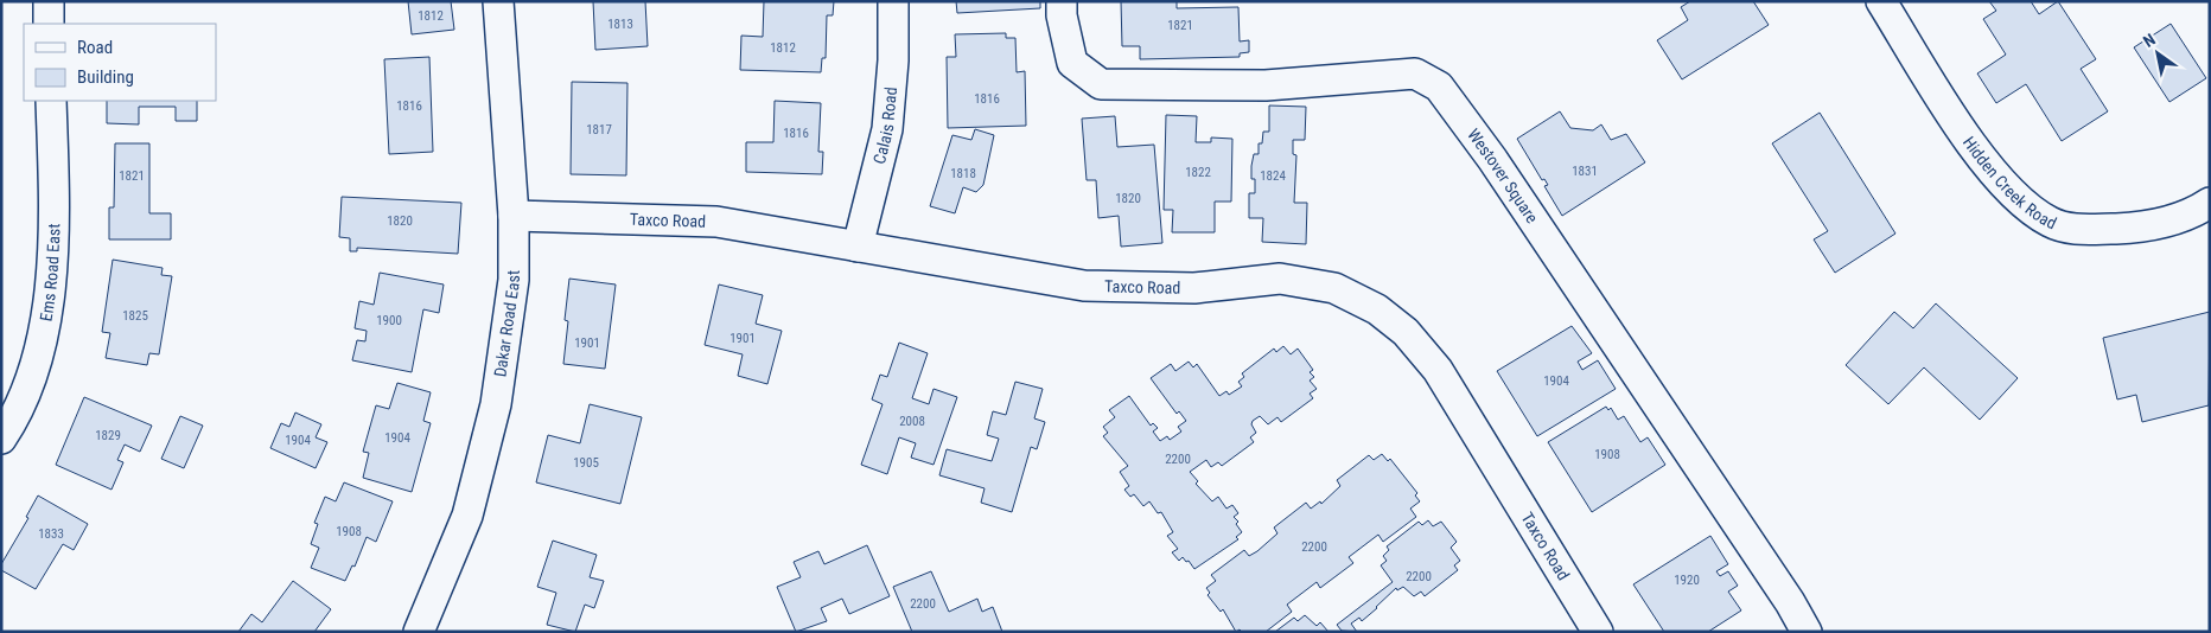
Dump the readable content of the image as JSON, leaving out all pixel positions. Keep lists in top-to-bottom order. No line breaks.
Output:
{"streets":{"street":["Calais Road","Westover Square","Hidden Creek Road","Taxco Road","Ems Road East","Dakar Road East"]},"crossings":[["Calais Road","Taxco Road"],["Taxco Road","Dakar Road East"]],"house_numbers":["1812","1813","1821","1812","1816","1816","1817","1816","1831","1822","1818","1821","1824","1820","1820","1825","1900","1901","1901","1904","2008","1829","1904","1904","1908","2200","1905","1908","1833","2200","2200","1920","2200"],"legend":["Road","Building"],"north":"top left"}
